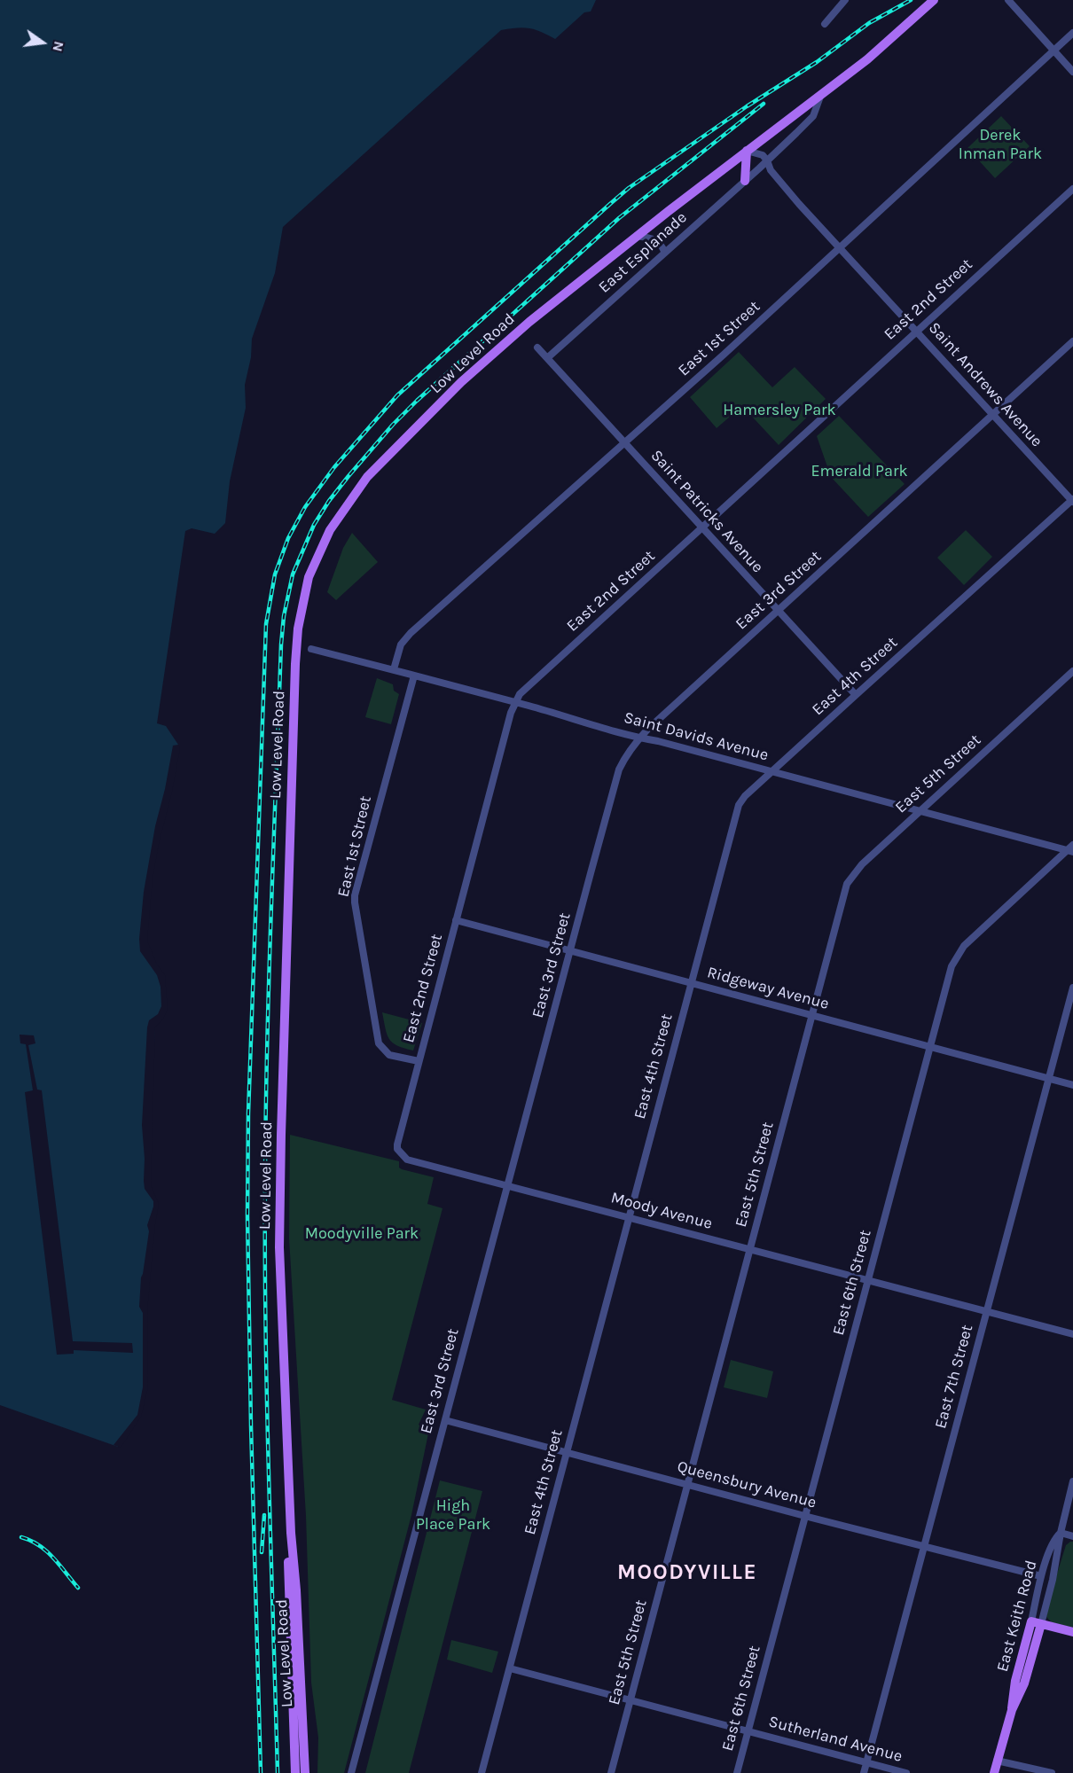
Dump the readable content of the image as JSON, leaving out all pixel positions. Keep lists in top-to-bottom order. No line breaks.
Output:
{"streets":{"main road":["East Esplanade","Low Level Road","East Keith Road"],"street":["East 2nd Street","East 1st Street","Saint Andrews Avenue","Saint Patricks Avenue","East 3rd Street","East 4th Street","Saint Davids Avenue","East 5th Street","Ridgeway Avenue","Moody Avenue","East 6th Street","East 7th Street","Queensbury Avenue","Sutherland Avenue"]},"crossings":[["East Esplanade","Low Level Road"],["East Esplanade","Saint Andrews Avenue"],["East Esplanade","Saint Patricks Avenue"],["East 2nd Street","East 1st Street"],["East 2nd Street","Saint Andrews Avenue"],["East 2nd Street","Saint Patricks Avenue"],["East 2nd Street","Saint Davids Avenue"],["East 2nd Street","Ridgeway Avenue"],["East 2nd Street","Moody Avenue"],["East 1st Street","Saint Andrews Avenue"],["East 1st Street","Saint Patricks Avenue"],["East 1st Street","Saint Davids Avenue"],["Saint Andrews Avenue","East 3rd Street"],["Saint Andrews Avenue","East 4th Street"],["Saint Patricks Avenue","East 3rd Street"],["Saint Patricks Avenue","East 4th Street"],["East 3rd Street","Saint Davids Avenue"],["East 3rd Street","Ridgeway Avenue"],["East 3rd Street","Moody Avenue"],["East 3rd Street","Queensbury Avenue"],["East 4th Street","Saint Davids Avenue"],["East 4th Street","Ridgeway Avenue"],["East 4th Street","Moody Avenue"],["East 4th Street","Queensbury Avenue"],["East 4th Street","Sutherland Avenue"],["Saint Davids Avenue","East 5th Street"],["Saint Davids Avenue","East 6th Street"],["East 5th Street","Ridgeway Avenue"],["East 5th Street","Moody Avenue"],["East 5th Street","Queensbury Avenue"],["East 5th Street","Sutherland Avenue"],["Ridgeway Avenue","East 6th Street"],["Ridgeway Avenue","East 7th Street"],["Moody Avenue","East 6th Street"],["Moody Avenue","East 7th Street"],["East 6th Street","Queensbury Avenue"],["East 6th Street","Sutherland Avenue"],["East 7th Street","Queensbury Avenue"],["East 7th Street","Sutherland Avenue"],["Queensbury Avenue","East Keith Road"]],"districts":["MOODYVILLE"],"parks":["Derek Inman Park","Hamersley Park","Emerald Park","Moodyville Park","High Place Park"],"north":"right"}
